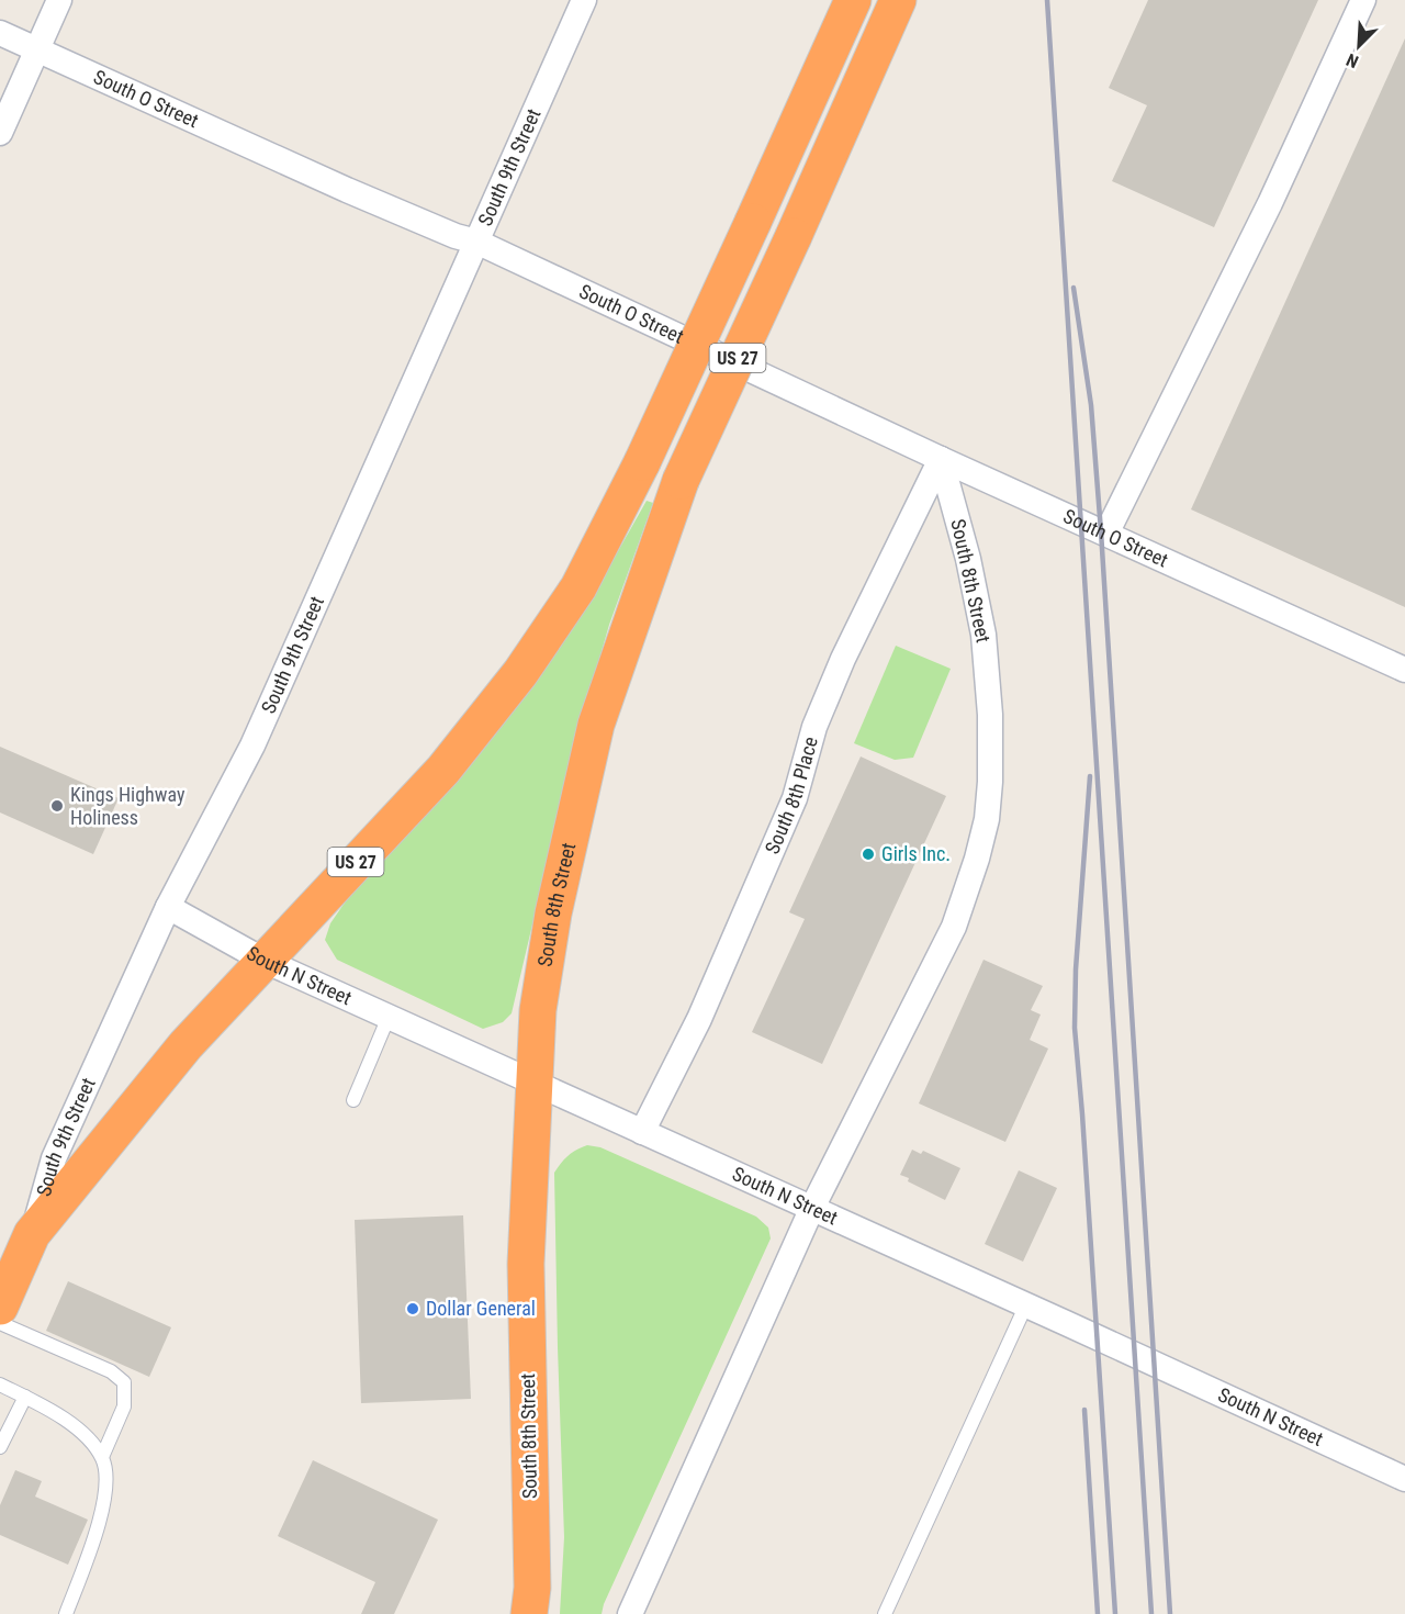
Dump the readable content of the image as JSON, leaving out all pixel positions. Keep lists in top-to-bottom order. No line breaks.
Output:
{"streets":{"highway":["South 9th Street","US 27","South 8th Street"],"street":["South O Street","South 8th Place","South N Street"]},"crossings":[["South O Street","South 9th Street"],["South O Street","South 8th Street"],["South O Street","South 8th Place"],["South 9th Street","US 27"],["South 9th Street","South N Street"],["US 27","South N Street"],["South 8th Street","South 8th Place"],["South 8th Street","South N Street"],["South 8th Place","South N Street"]],"places":["Kings Highway Holiness","Girls Inc.","Dollar General"],"north":"bottom left"}
